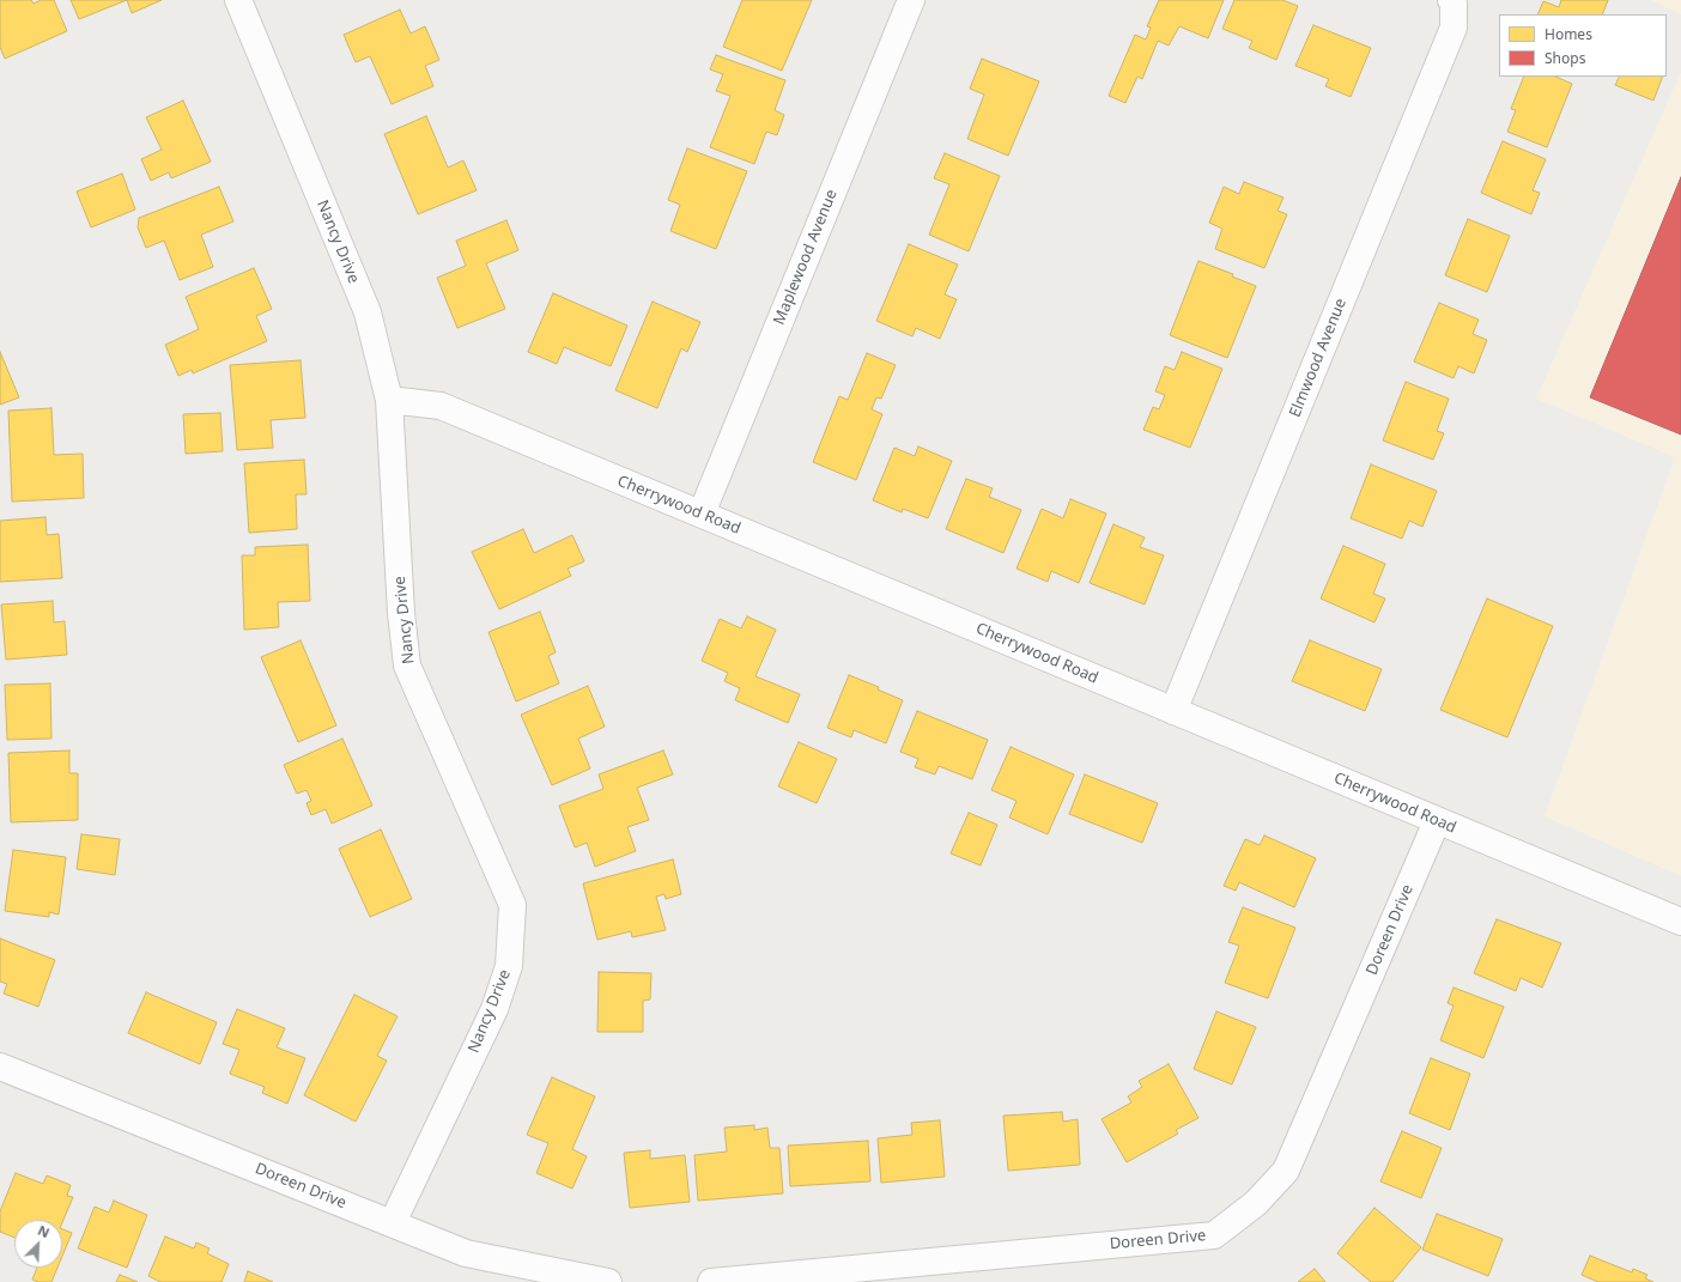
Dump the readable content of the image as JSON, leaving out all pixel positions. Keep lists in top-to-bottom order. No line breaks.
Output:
{"streets":{"street":["Nancy Drive","Maplewood Avenue","Elmwood Avenue","Cherrywood Road","Doreen Drive"]},"crossings":[["Nancy Drive","Cherrywood Road"],["Nancy Drive","Doreen Drive"],["Maplewood Avenue","Cherrywood Road"],["Elmwood Avenue","Cherrywood Road"],["Cherrywood Road","Doreen Drive"]],"legend":["Homes","Shops"],"north":"top right"}
